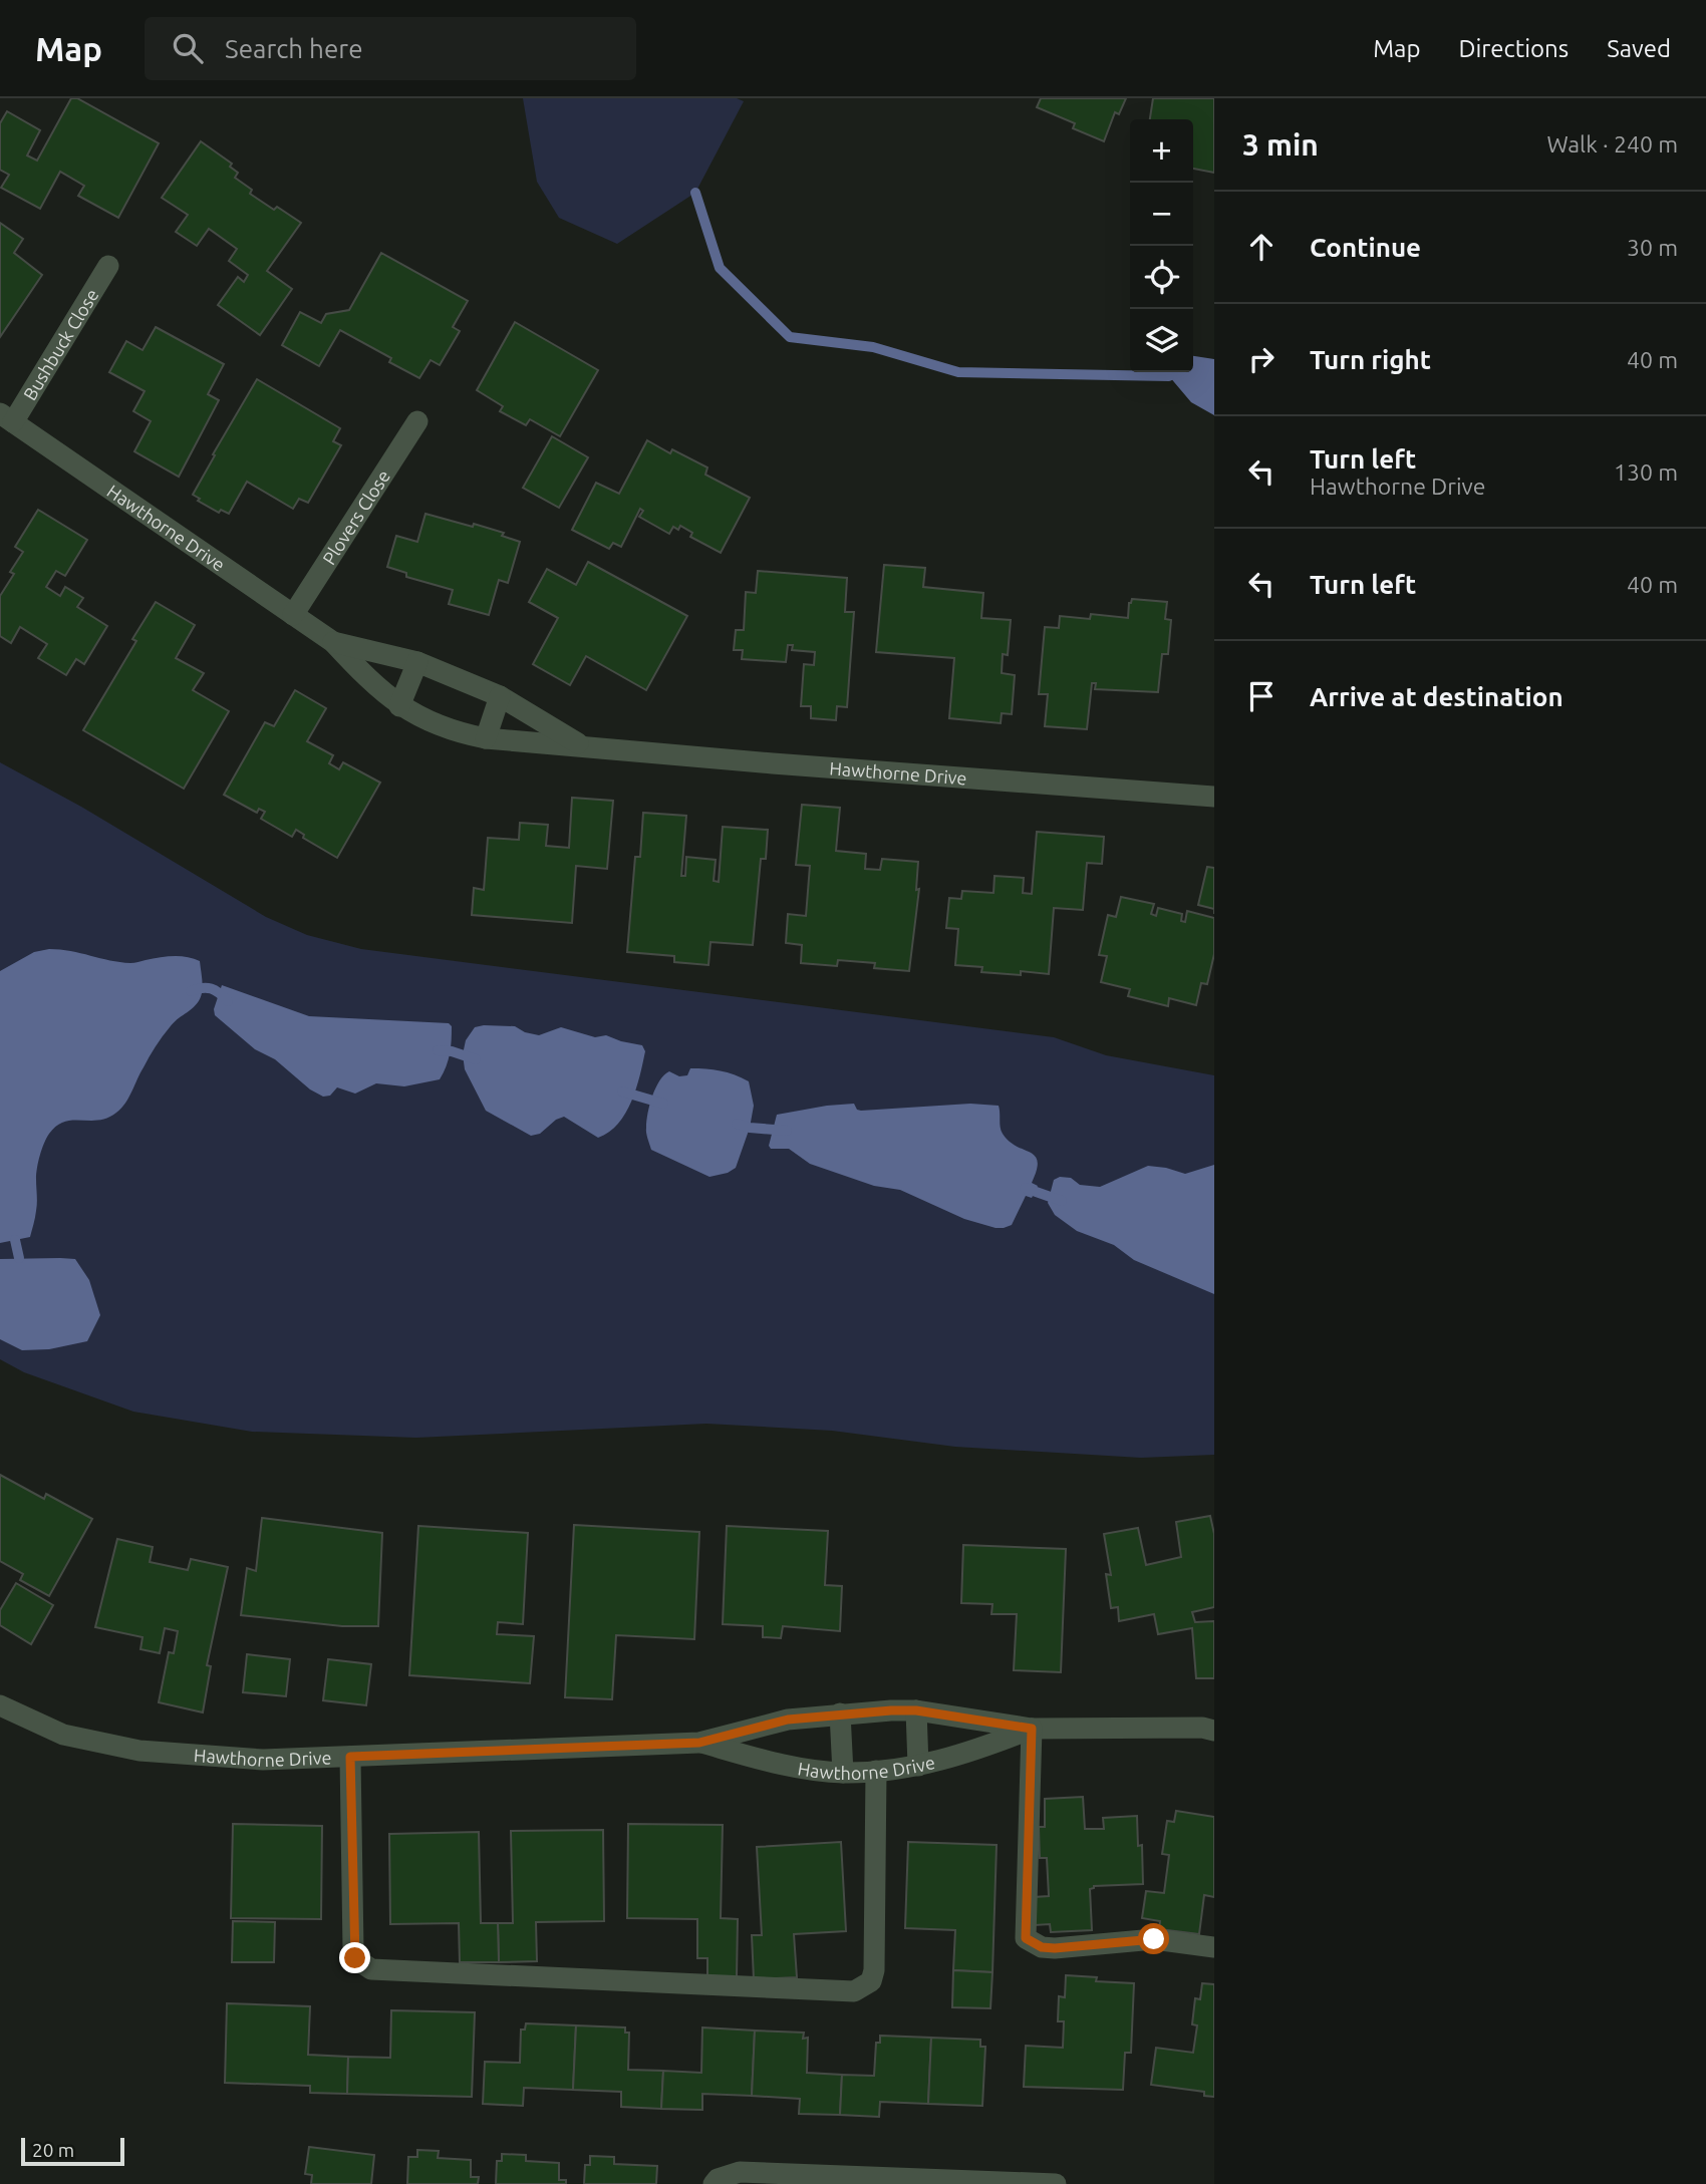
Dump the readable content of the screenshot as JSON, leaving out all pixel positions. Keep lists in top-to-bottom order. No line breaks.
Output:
{"streets":{"street":["Bushbuck Close","Plovers Close","Hawthorne Drive"]},"crossings":[["Bushbuck Close","Hawthorne Drive"],["Plovers Close","Hawthorne Drive"]],"scale_bar":"20 m","page":{"header":"Map","search":"Search here","nav":["Map","Directions","Saved"],"heading":["3 min","Walk · 240 m"],"map_buttons":["+","−"],"list":[["Continue","30 m"],["Turn right","40 m"],["Turn left","Hawthorne Drive","130 m"],["Turn left","40 m"],"Arrive at destination"],"scale":"20 m"}}
